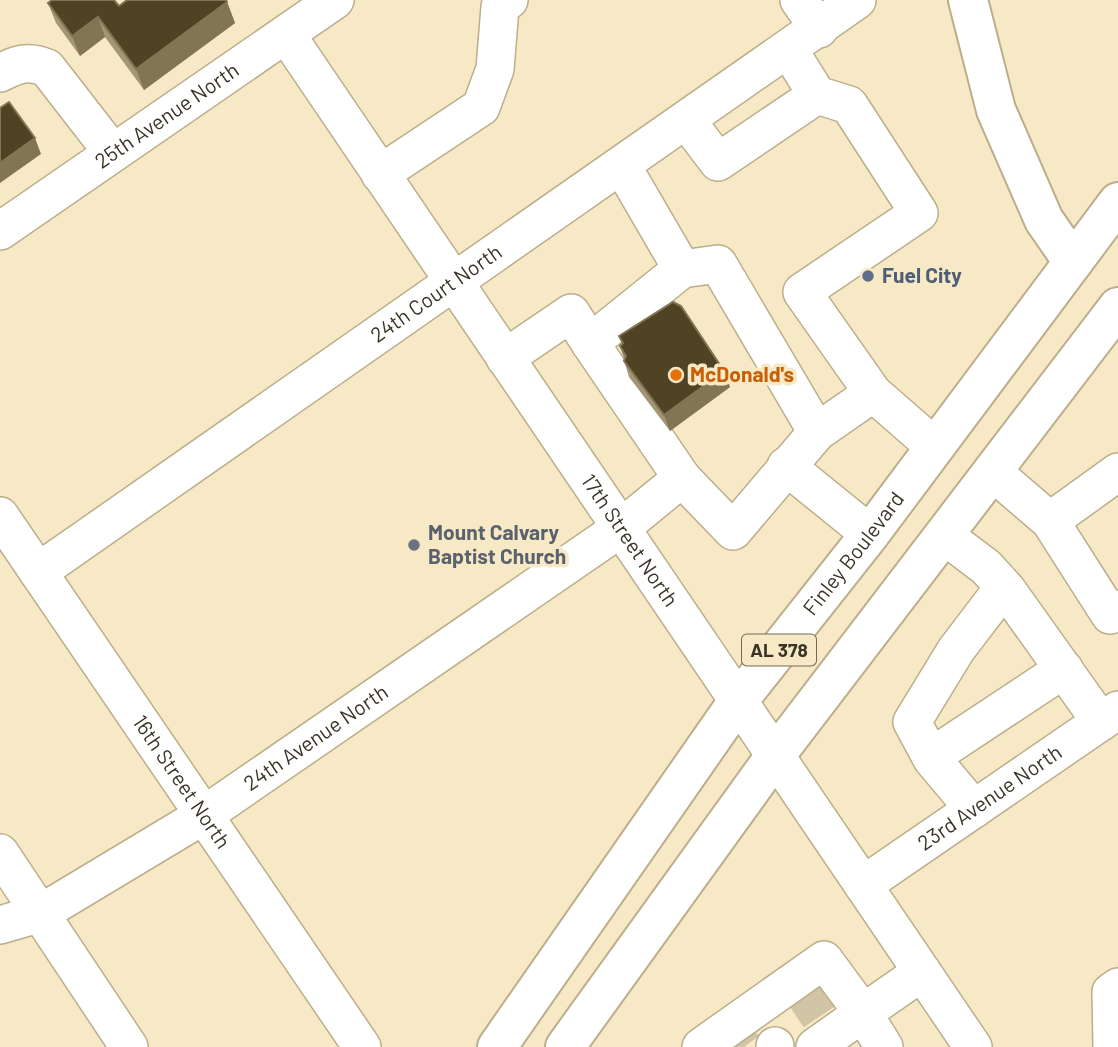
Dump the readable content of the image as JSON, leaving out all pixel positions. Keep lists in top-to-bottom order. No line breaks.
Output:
{"streets":{"main road":["Finley Boulevard","AL 378"],"street":["25th Avenue North","24th Court North","17th Street North","24th Avenue North","16th Street North","23rd Avenue North"]},"crossings":[["25th Avenue North","17th Street North"],["24th Court North","17th Street North"],["24th Court North","16th Street North"],["17th Street North","Finley Boulevard"],["17th Street North","AL 378"],["17th Street North","24th Avenue North"],["17th Street North","23rd Avenue North"],["24th Avenue North","16th Street North"]],"places":["Fuel City","McDonald's","Mount Calvary Baptist Church"]}
